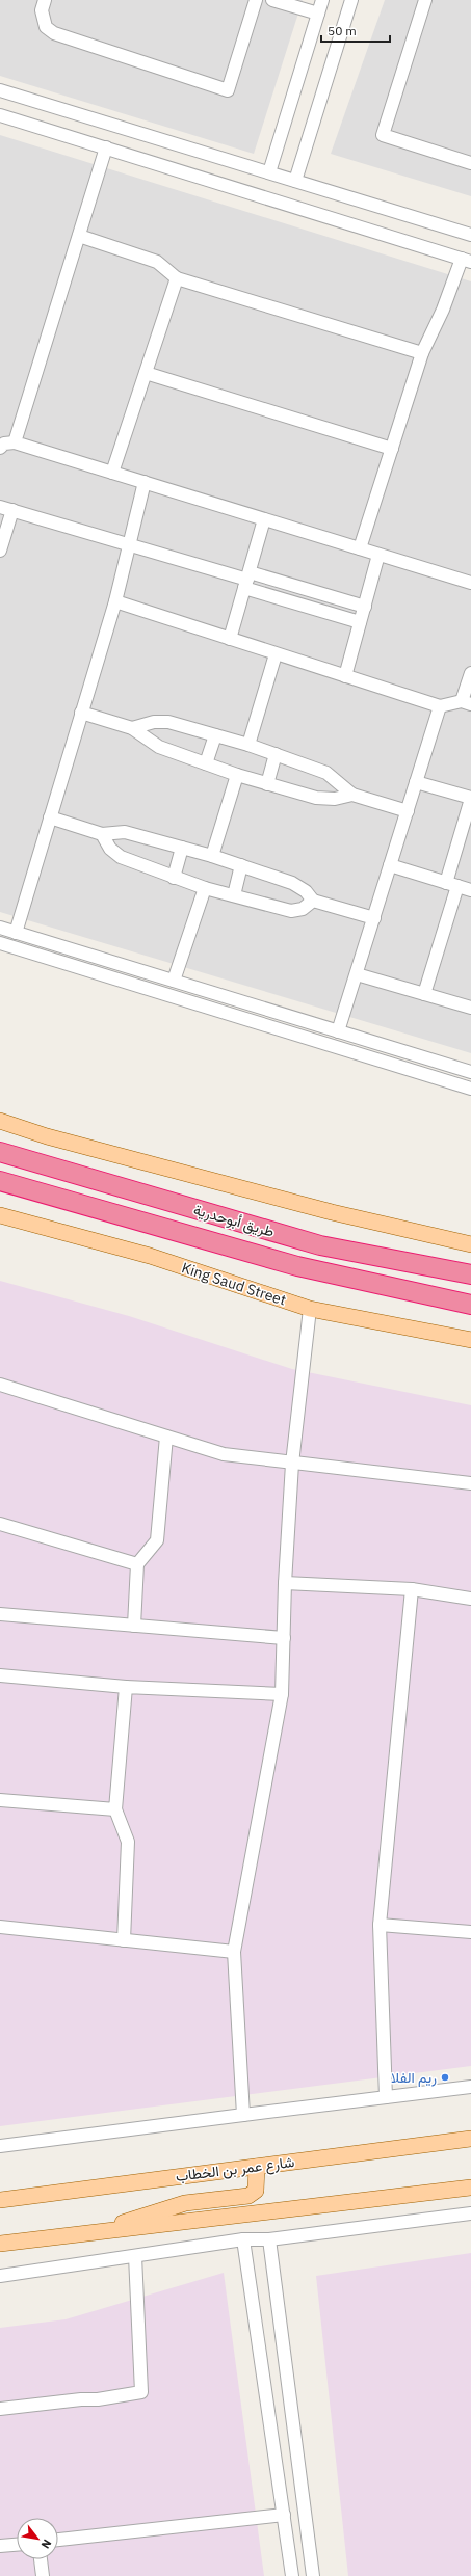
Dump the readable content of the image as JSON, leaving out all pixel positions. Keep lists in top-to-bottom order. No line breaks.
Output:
{"streets":{"highway":["طريق أبوحدرية"],"main road":["King Saud Street","شارع عمر بن الخطاب"]},"places":["ريم الفلا"],"scale_bar":"50 m","north":"bottom right"}
